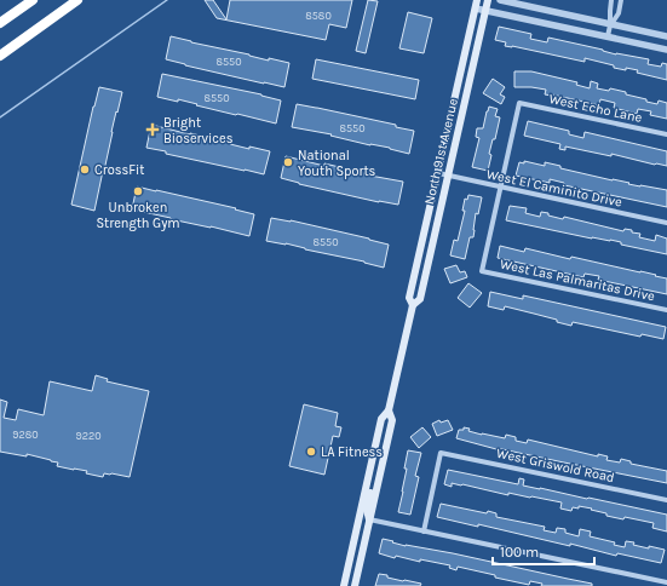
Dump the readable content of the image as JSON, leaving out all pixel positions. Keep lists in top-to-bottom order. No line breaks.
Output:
{"streets":{"main road":["North 91st Avenue"],"street":["West Echo Lane","West El Caminito Drive","West Las Palmaritas Drive","West Griswold Road"]},"crossings":[["West Echo Lane","West El Caminito Drive"],["West Echo Lane","West Las Palmaritas Drive"],["North 91st Avenue","West El Caminito Drive"],["West El Caminito Drive","West Las Palmaritas Drive"]],"places":{"health":["Bright Bioservices"],"other":["National Youth Sports","CrossFit","Unbroken Strength Gym","LA Fitness"]},"house_numbers":["8580","8550","8550","8550","8550","9280","9220"],"scale_bar":"100 m"}
